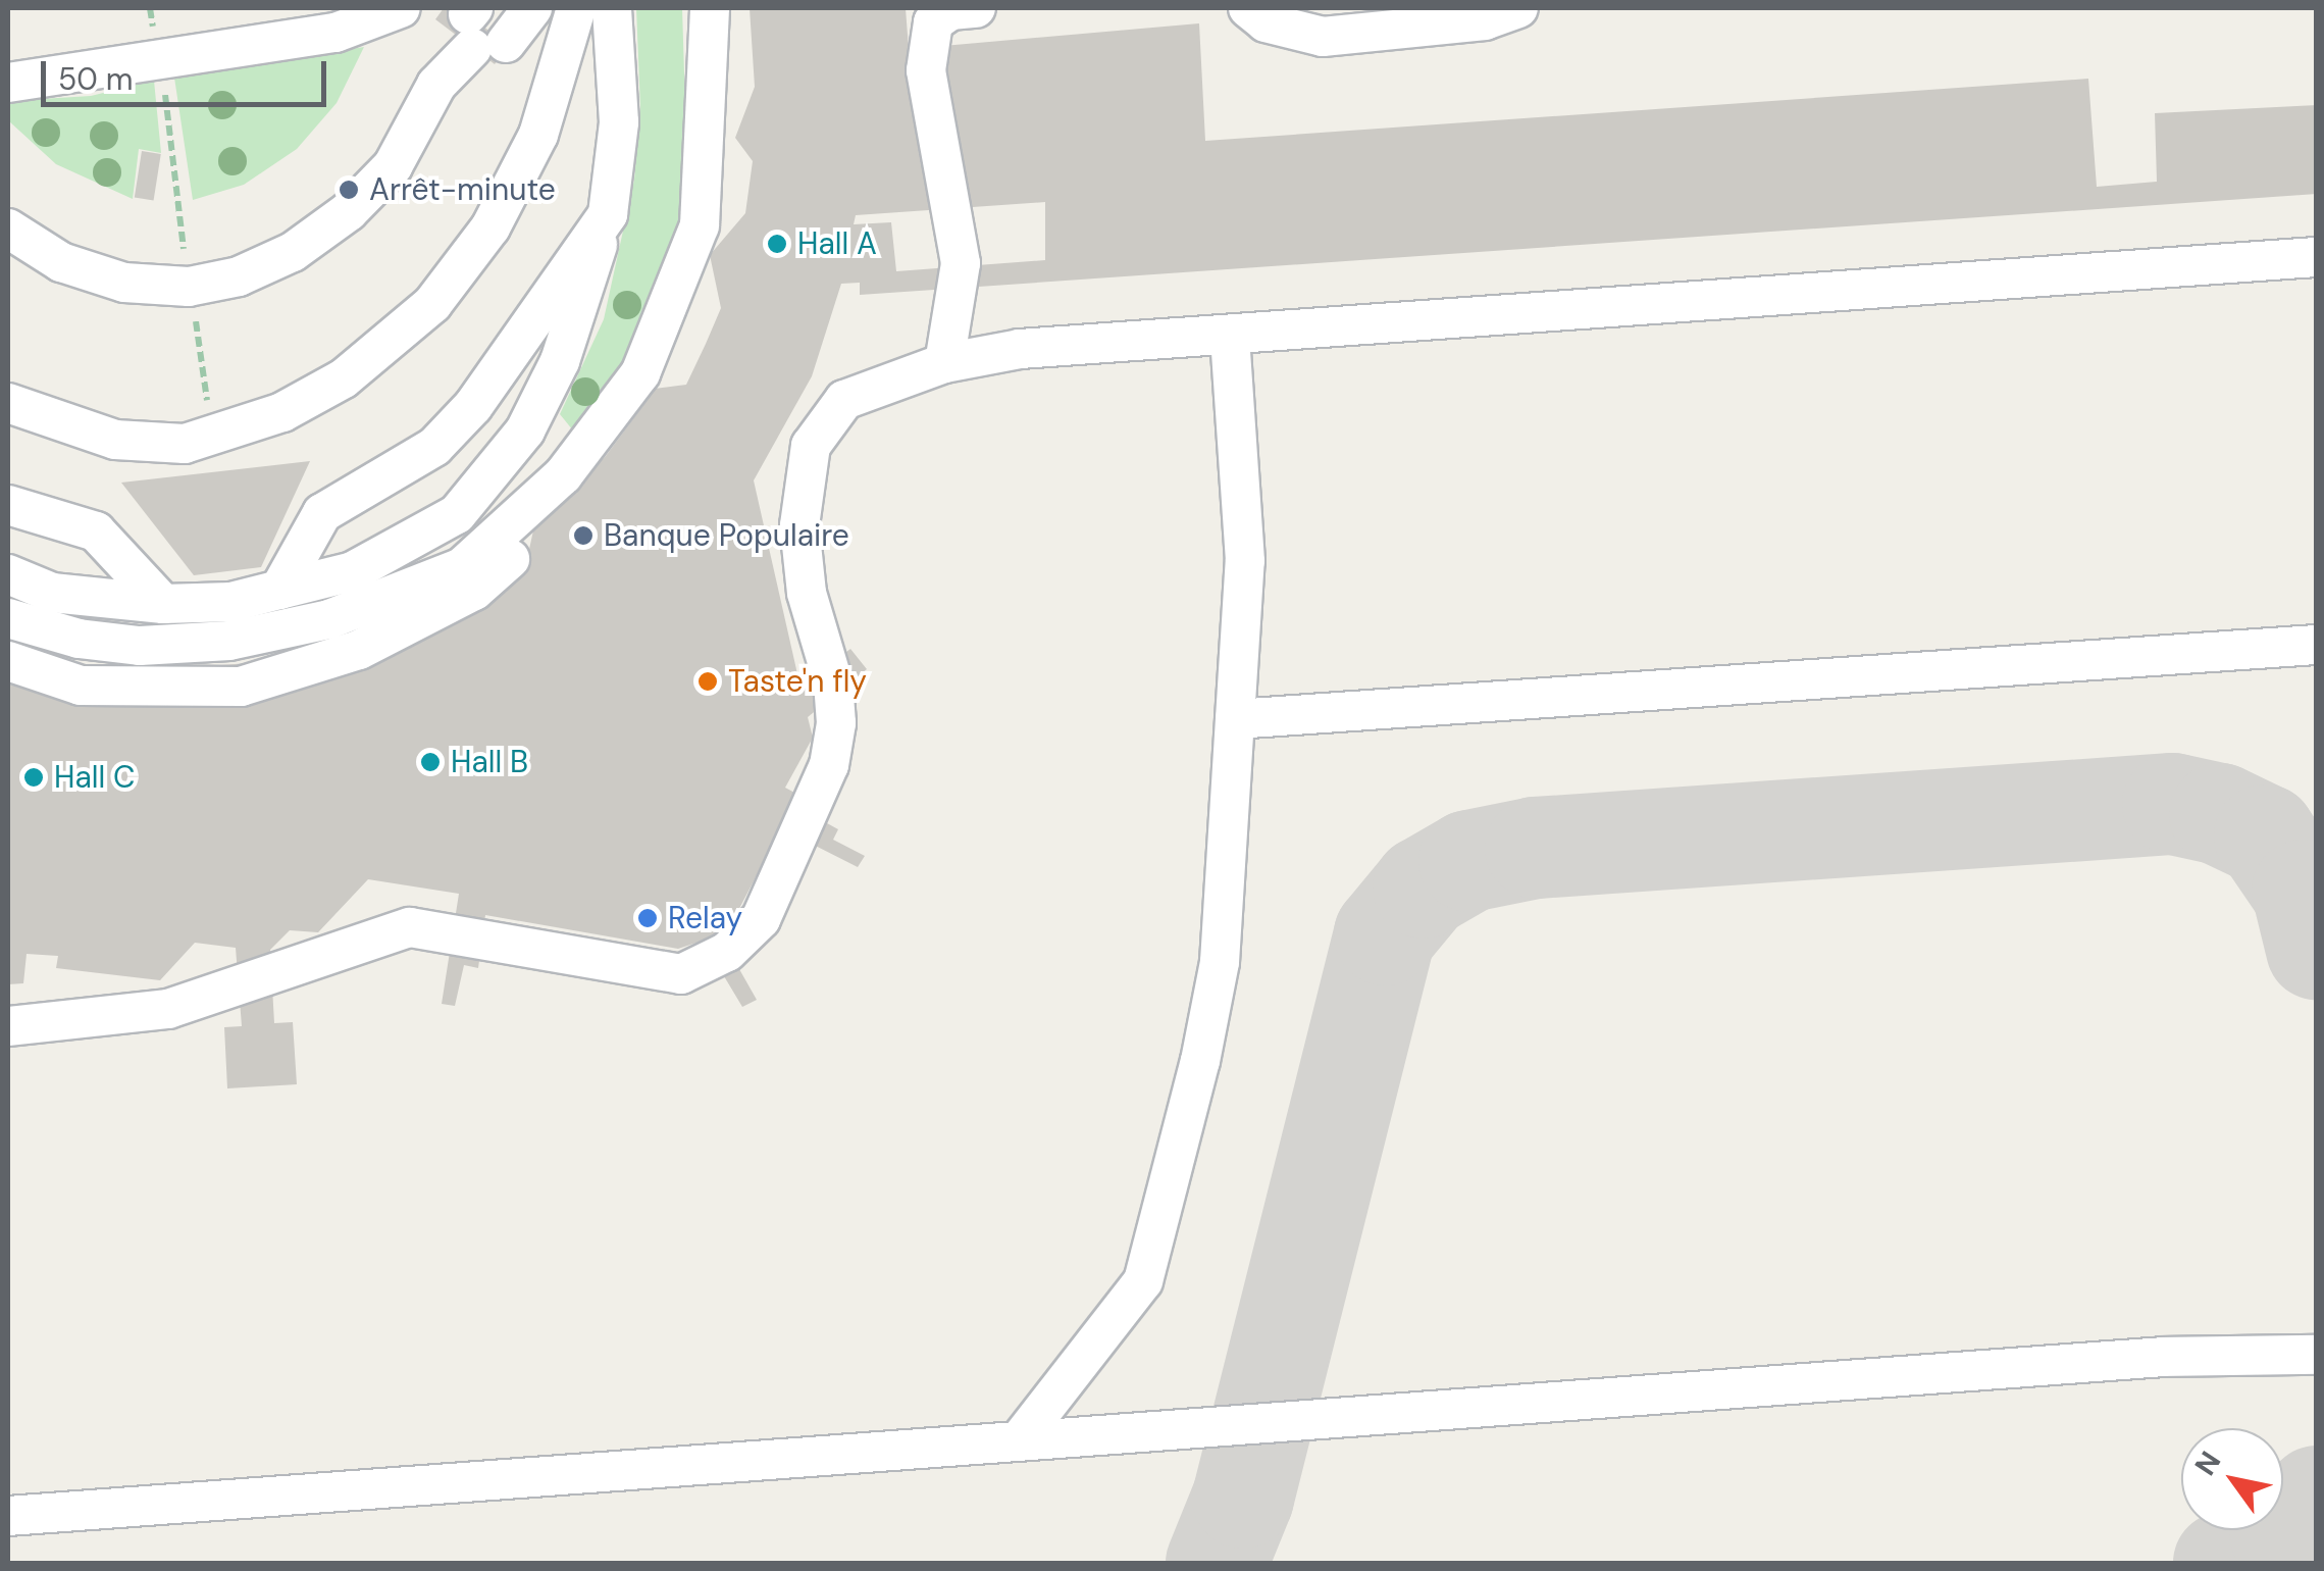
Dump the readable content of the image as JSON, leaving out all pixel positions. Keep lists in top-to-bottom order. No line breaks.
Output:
{"places":["Arrêt-minute","Hall A","Banque Populaire","Taste'n fly","Hall B","Hall C","Relay"],"scale_bar":"50 m","north":"top left"}
